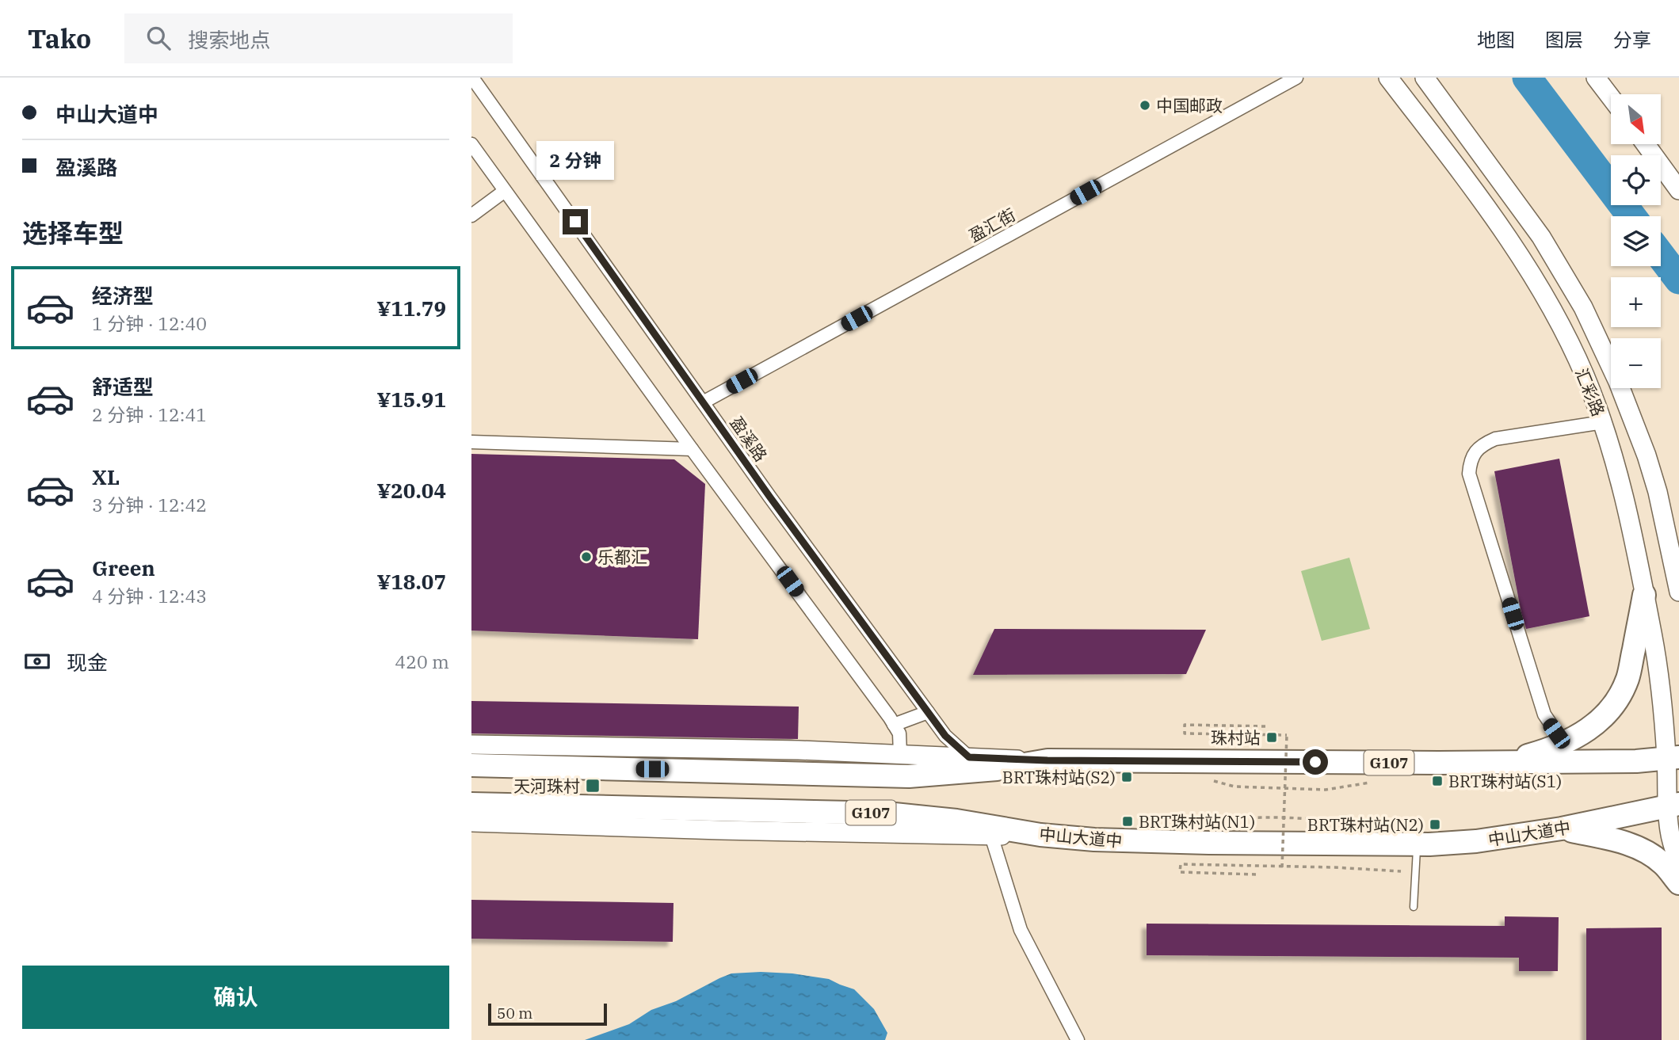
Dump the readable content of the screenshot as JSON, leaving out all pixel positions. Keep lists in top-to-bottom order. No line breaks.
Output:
{"streets":{"highway":["G107","中山大道中"],"street":["盈汇街","汇彩路","盈溪路"]},"crossings":[["盈汇街","盈溪路"],["汇彩路","G107"],["汇彩路","中山大道中"]],"places":{"other":["中国邮政","乐都汇"],"transit":["珠村站","BRT珠村站(S2)","BRT珠村站(S1)","天河珠村","BRT珠村站(N1)","BRT珠村站(N2)"]},"scale_bar":"50 m","north":"bottom right","page":{"header":"Tako","search":"搜索地点","nav":["地图","图层","分享"],"banner":["中山大道中","盈溪路"],"map_buttons":["+","−"],"bubble":"2 分钟","heading":"选择车型","list":[{"name":"经济型","note":"1 分钟 · 12:40","value":"¥11.79"},{"name":"舒适型","note":"2 分钟 · 12:41","value":"¥15.91"},{"name":"XL","note":"3 分钟 · 12:42","value":"¥20.04"},{"name":"Green","note":"4 分钟 · 12:43","value":"¥18.07"}],"pay":["现金","420 m"],"buttons":"确认","scale":"50 m"}}
